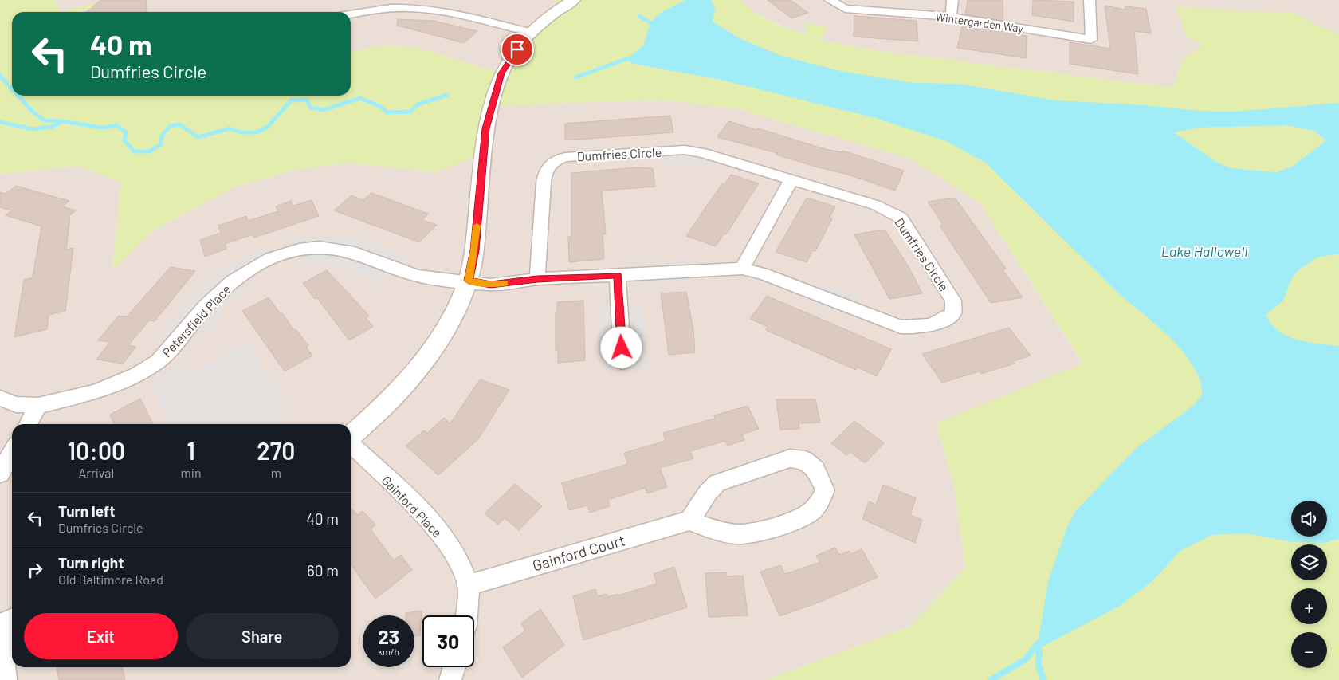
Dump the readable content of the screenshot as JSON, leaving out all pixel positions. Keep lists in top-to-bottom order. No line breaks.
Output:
{"streets":{"street":["Wintergarden Way","Dumfries Circle","Petersfield Place","Gainford Place","Gainford Court"]},"crossings":[["Dumfries Circle","Petersfield Place"],["Gainford Place","Gainford Court"]],"water":["Lake Hallowell"],"page":{"turn":["40 m","Dumfries Circle"],"eta":["10:00","Arrival","1","min","270","m"],"list":[{"name":"Turn left","note":"Dumfries Circle","value":"40 m"},{"name":"Turn right","note":"Old Baltimore Road","value":"60 m"}],"map_buttons":["+","−"],"buttons":["Exit","Share"],"speed":"23 km/h","limit":"30"}}
